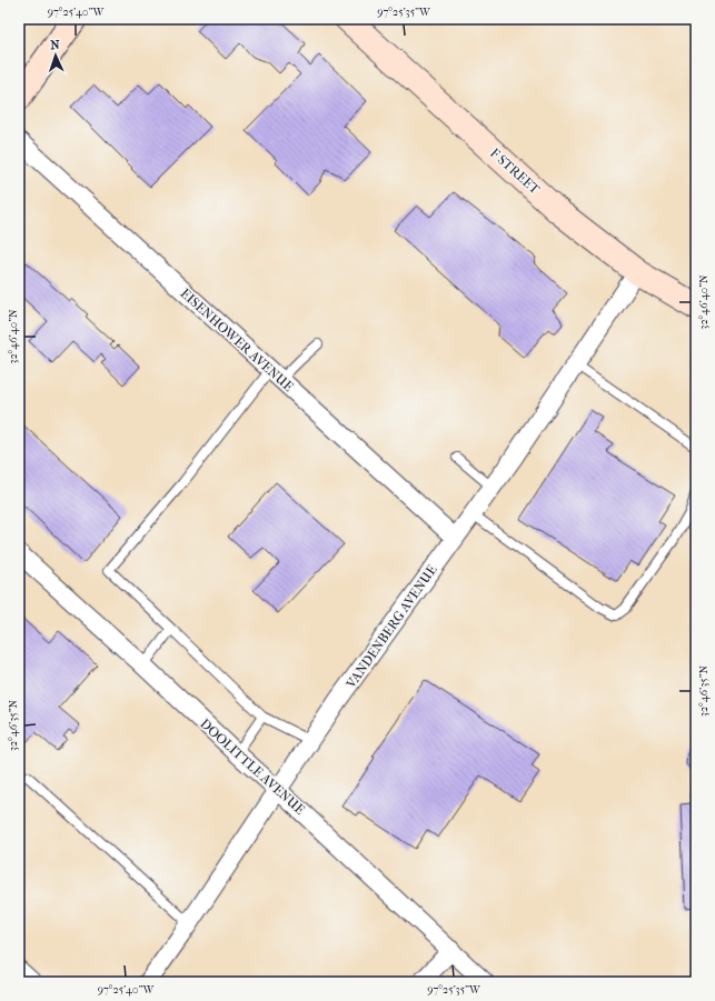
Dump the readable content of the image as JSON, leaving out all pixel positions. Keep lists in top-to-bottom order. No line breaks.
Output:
{"streets":{"street":["F STREET","EISENHOWER AVENUE","VANDENBERG AVENUE","DOOLITTLE AVENUE"]},"crossings":[["F STREET","VANDENBERG AVENUE"],["EISENHOWER AVENUE","VANDENBERG AVENUE"],["VANDENBERG AVENUE","DOOLITTLE AVENUE"]],"north":"top","coordinates":["97°25'40\"W","97°25'35\"W","32°46'40\"N","32°46'35\"N"]}
